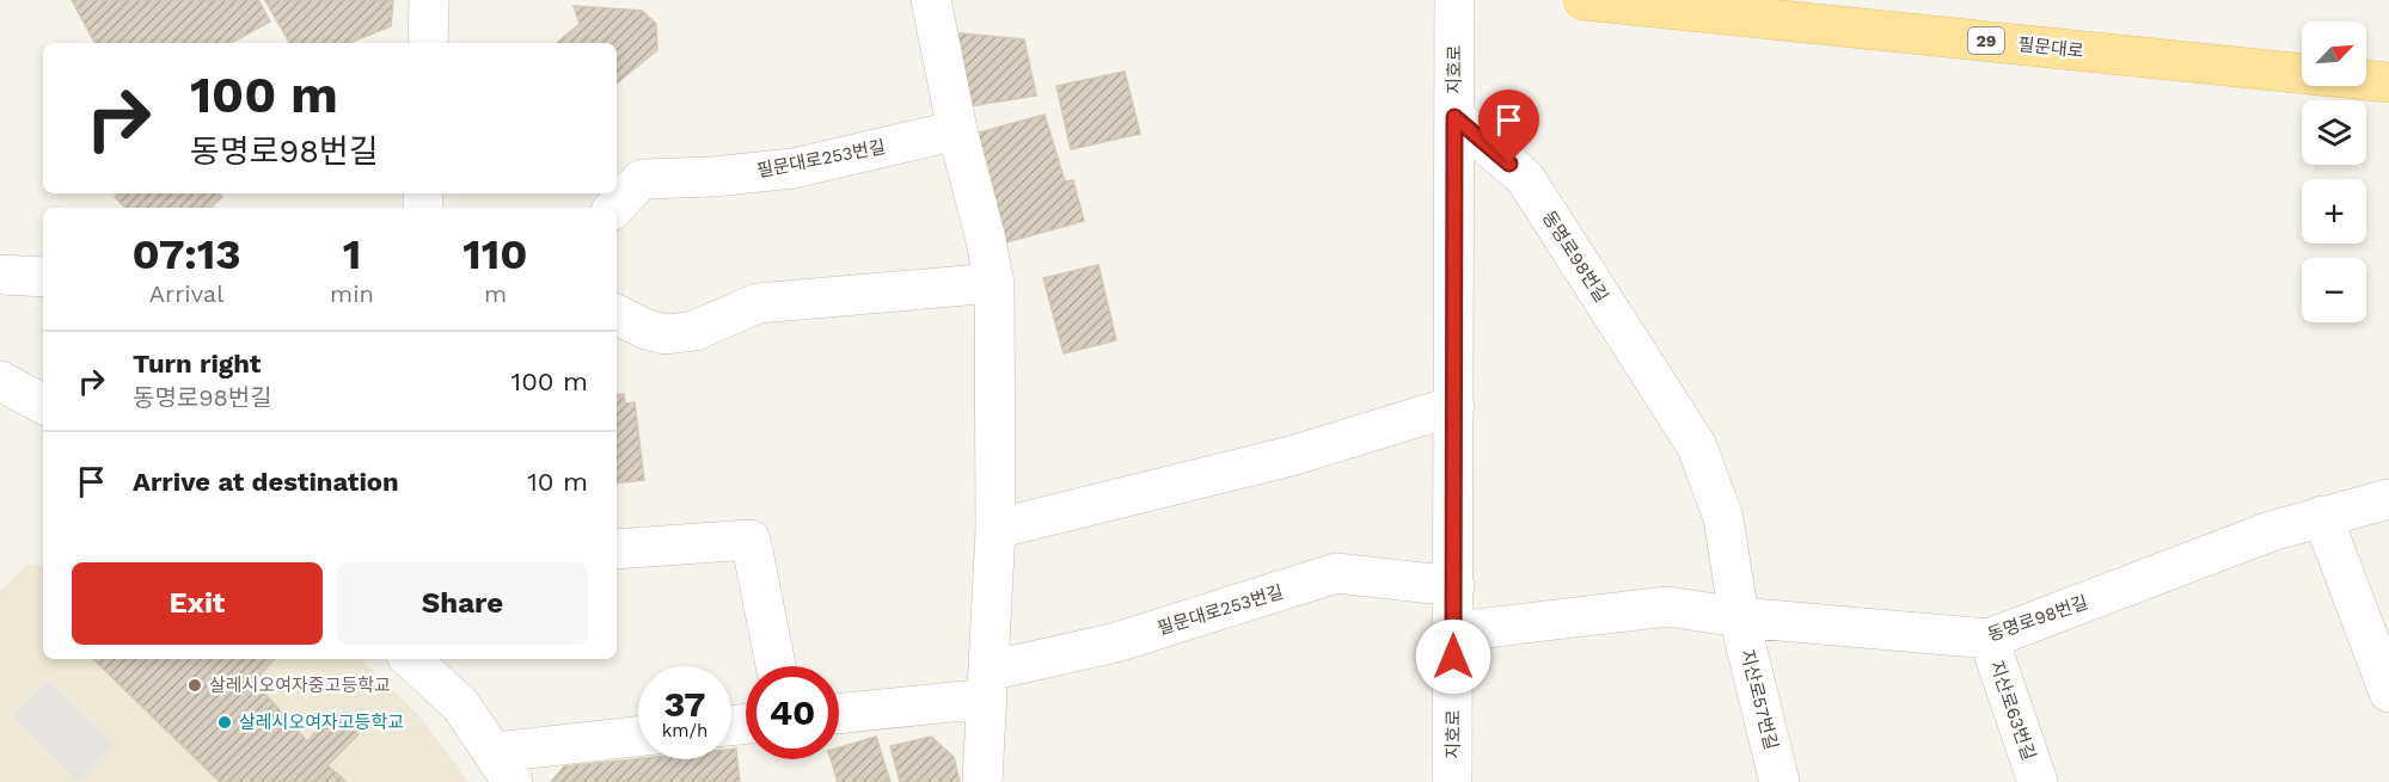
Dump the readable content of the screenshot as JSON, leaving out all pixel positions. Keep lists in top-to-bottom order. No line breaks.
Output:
{"streets":{"main road":["29","필문대로"],"street":["지호로","필문대로253번길","동명로98번길","지산로57번길","지산로63번길"]},"crossings":[["지호로","필문대로253번길"],["지호로","동명로98번길"],["동명로98번길","지산로57번길"],["동명로98번길","지산로63번길"]],"places":["살레시오여자중고등학교","살레시오여자고등학교"],"north":"top right","page":{"map_buttons":["+","−"],"turn":["100 m","동명로98번길"],"eta":["07:13","Arrival","1","min","110","m"],"list":[{"name":"Turn right","note":"동명로98번길","value":"100 m"},{"name":"Arrive at destination","value":"10 m"}],"buttons":["Exit","Share"],"speed":"37 km/h","limit":"40"}}
